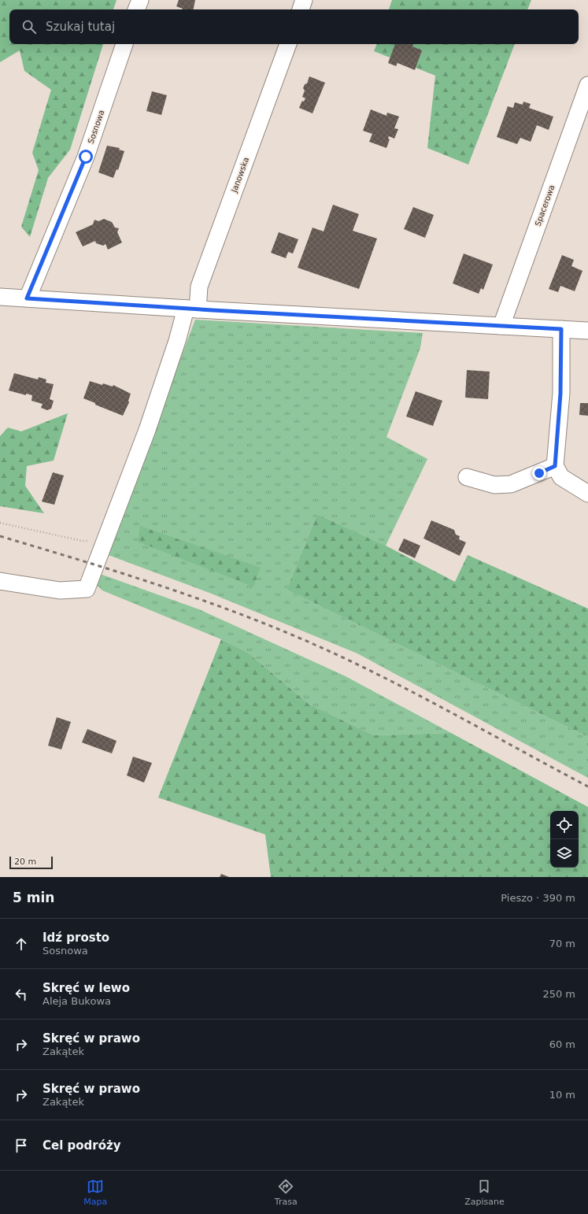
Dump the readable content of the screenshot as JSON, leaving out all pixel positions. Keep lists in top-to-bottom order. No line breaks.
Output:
{"streets":{"street":["Sosnowa","Janowska","Spacerowa"]},"scale_bar":"20 m","page":{"search":"Szukaj tutaj","scale":"20 m","heading":["5 min","Pieszo · 390 m"],"list":[["Idź prosto","Sosnowa","70 m"],["Skręć w lewo","Aleja Bukowa","250 m"],["Skręć w prawo","Zakątek","60 m"],["Skręć w prawo","Zakątek","10 m"],"Cel podróży"],"nav":["Mapa","Trasa","Zapisane"]}}
